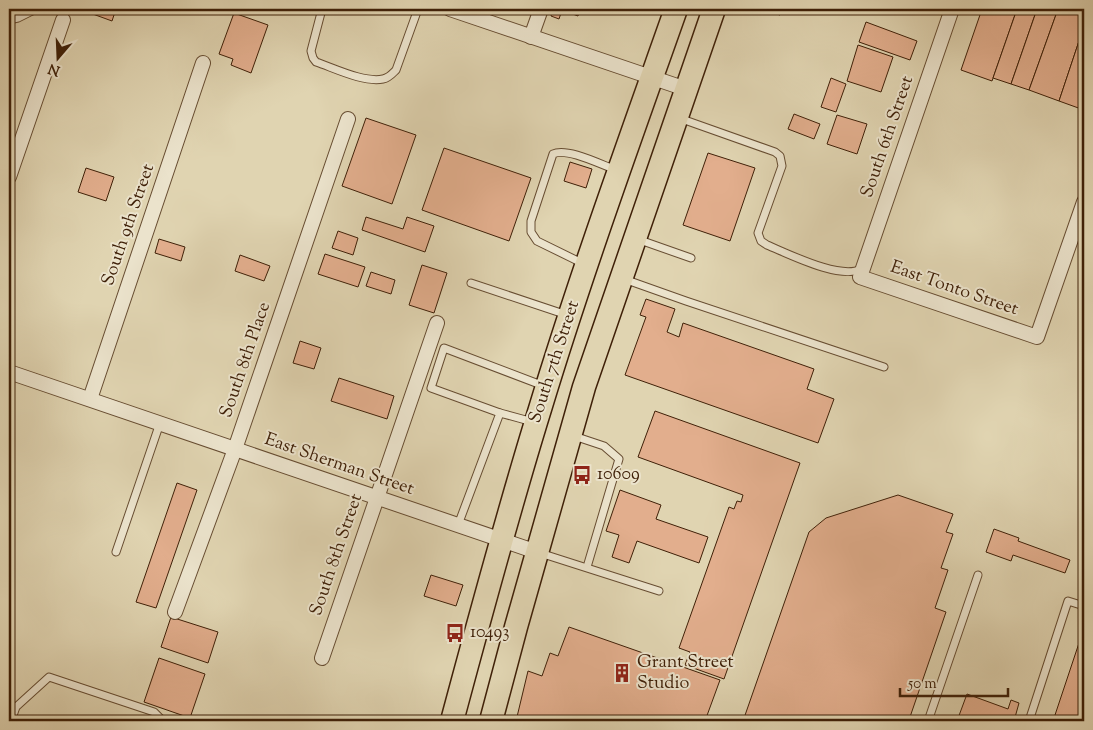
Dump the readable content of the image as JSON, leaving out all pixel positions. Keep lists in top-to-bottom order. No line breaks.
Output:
{"streets":{"main road":["South 7th Street"],"street":["South 6th Street","South 9th Street","East Tonto Street","South 8th Place","East Sherman Street","South 8th Street"]},"crossings":[["South 6th Street","East Tonto Street"],["South 9th Street","East Sherman Street"],["South 8th Place","East Sherman Street"],["South 7th Street","East Sherman Street"],["East Sherman Street","South 8th Street"]],"places":{"bus stop":["10609","10493"],"building":["Grant Street Studio"]},"scale_bar":"50 m","north":"bottom"}
